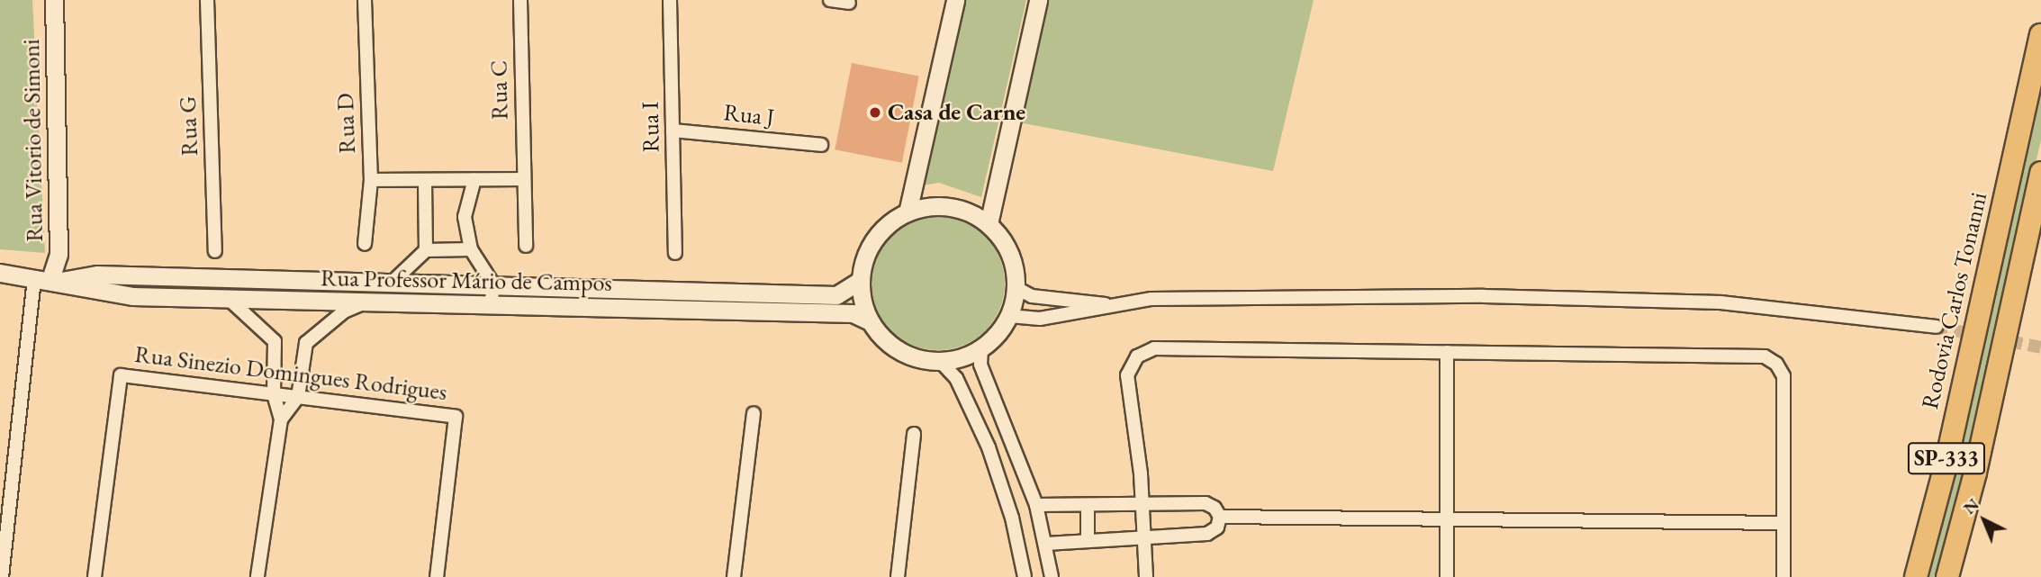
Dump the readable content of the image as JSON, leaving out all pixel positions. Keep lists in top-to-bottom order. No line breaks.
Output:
{"streets":{"highway":["Rodovia Carlos Tonanni","SP-333"],"street":["Rua C","Rua J","Rua D","Rua G","Rua I","Rua Vitorio de Simoni","Rua Professor Mário de Campos","Rua Sinezio Domingues Rodrigues"]},"crossings":[["Rua J","Rua I"],["Rua Vitorio de Simoni","Rua Professor Mário de Campos"]],"places":["Casa de Carne"],"north":"top left"}
